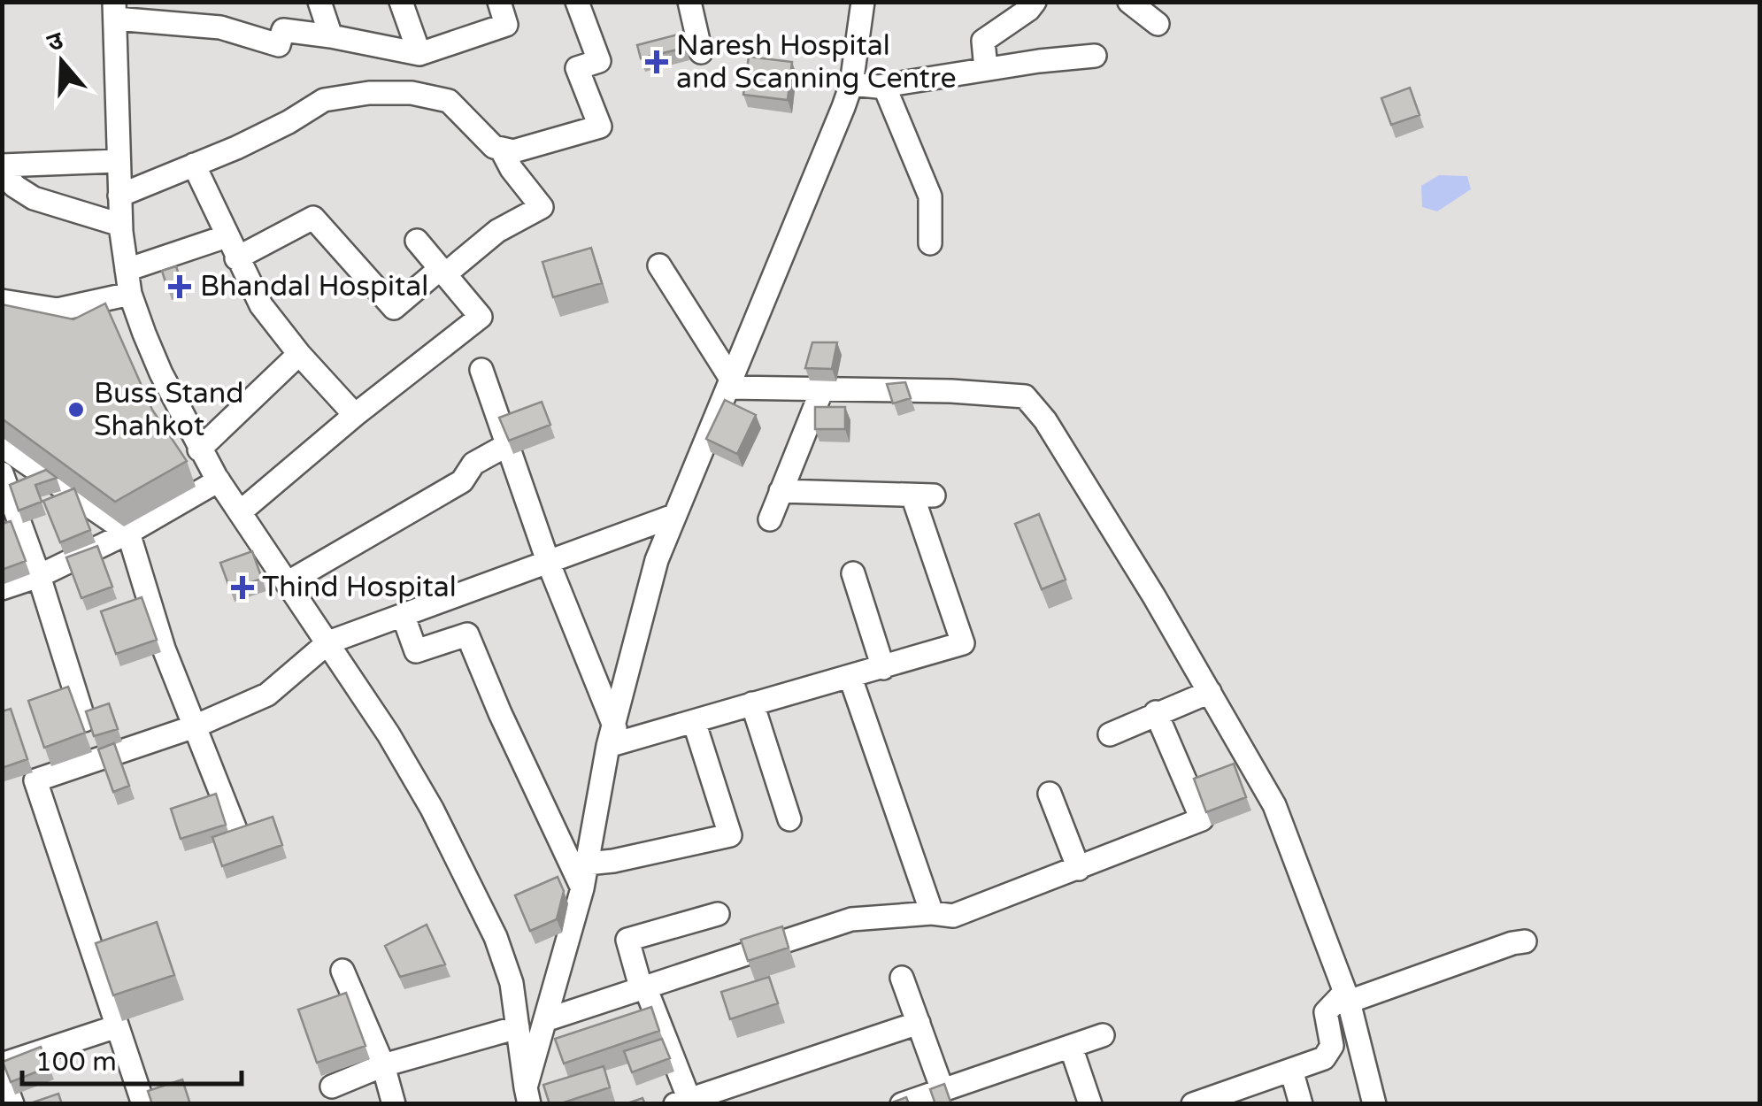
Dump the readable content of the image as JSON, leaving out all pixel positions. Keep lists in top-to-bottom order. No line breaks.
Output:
{"places":{"health":["Naresh Hospital and Scanning Centre","Bhandal Hospital","Thind Hospital"],"other":["Buss Stand Shahkot"]},"scale_bar":"100 m","north":"top"}
